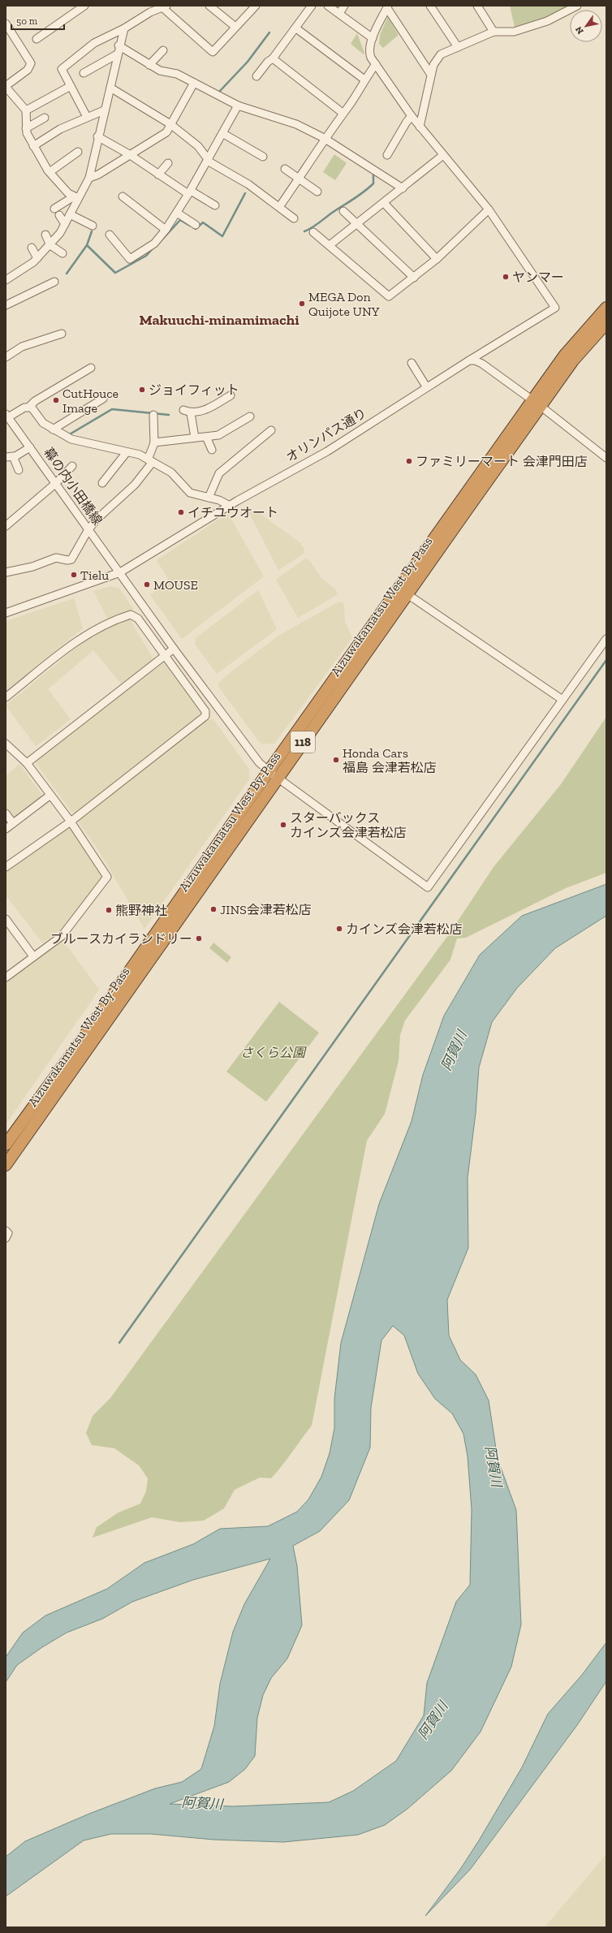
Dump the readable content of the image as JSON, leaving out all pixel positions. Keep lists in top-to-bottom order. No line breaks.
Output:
{"streets":{"highway":["Aizuwakamatsu West By-Pass","118"],"street":["オリンパス通り","幕の内小田橋線"]},"crossings":[["オリンパス通り","幕の内小田橋線"],["幕の内小田橋線","Aizuwakamatsu West By-Pass"]],"districts":["Makuuchi-minamimachi"],"water":["阿賀川"],"parks":["さくら公園"],"places":["ヤンマー","MEGA Don Quijote UNY","ジョイフィット","CutHouce Image","ファミリーマート 会津門田店","イチユウオート","Tielu","MOUSE","Honda Cars 福島 会津若松店","スターバックス カインズ会津若松店","JINS会津若松店","熊野神社","カインズ会津若松店","ブルースカイランドリー"],"scale_bar":"50 m","north":"bottom left"}
